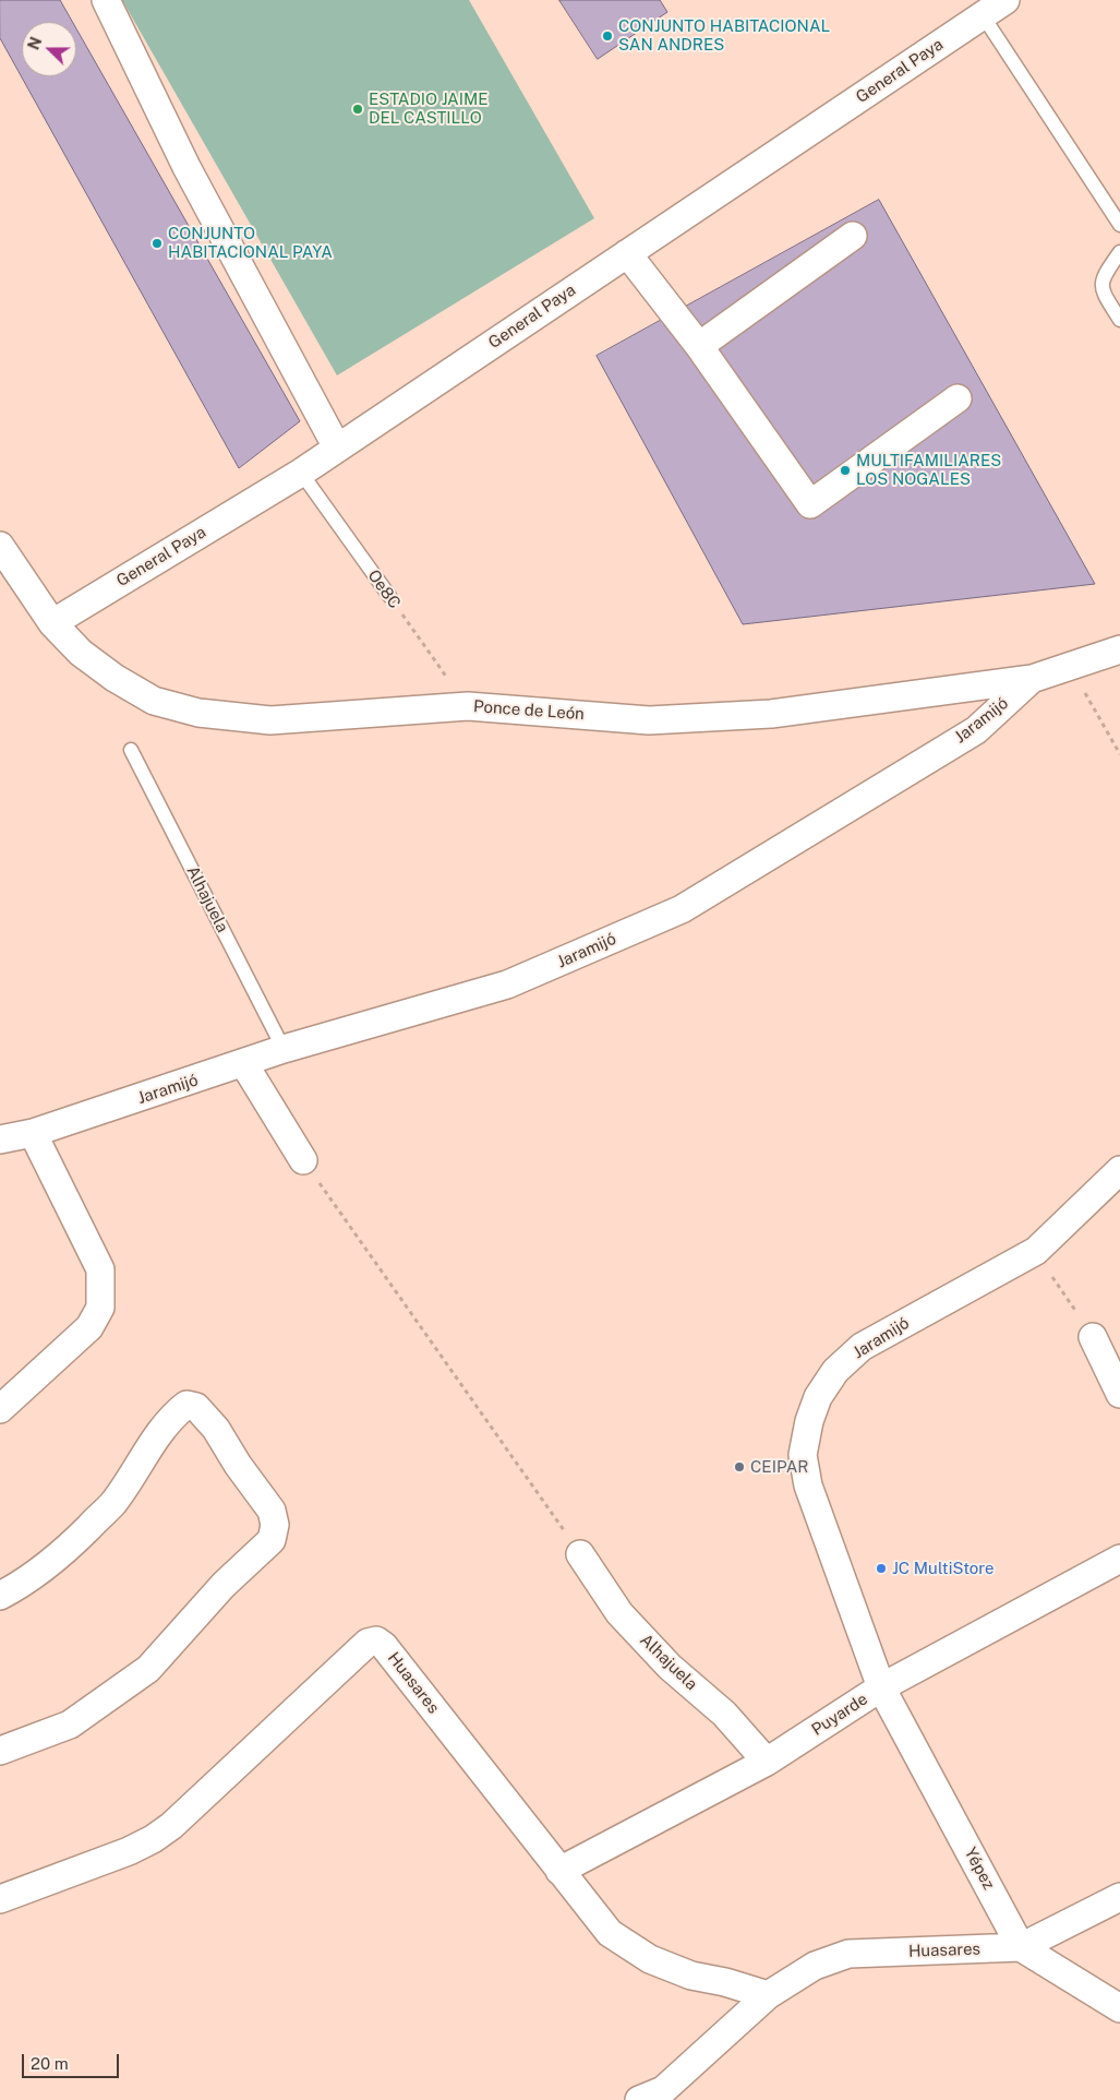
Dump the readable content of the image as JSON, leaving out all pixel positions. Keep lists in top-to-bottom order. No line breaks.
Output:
{"streets":{"street":["General Paya","Ponce de León","Jaramijó","Alhajuela","Huasares","Puyarde","Yépez"],"lane":["Oe8C"]},"crossings":[["General Paya","Oe8C"],["General Paya","Ponce de León"],["Oe8C","Ponce de León"],["Ponce de León","Jaramijó"],["Jaramijó","Alhajuela"],["Jaramijó","Puyarde"],["Jaramijó","Yépez"],["Alhajuela","Puyarde"],["Huasares","Puyarde"],["Huasares","Yépez"],["Puyarde","Yépez"]],"places":["CONJUNTO HABITACIONAL SAN ANDRES","ESTADIO JAIME DEL CASTILLO","CONJUNTO HABITACIONAL PAYA","MULTIFAMILIARES LOS NOGALES","CEIPAR","JC MultiStore"],"scale_bar":"20 m","north":"left"}
